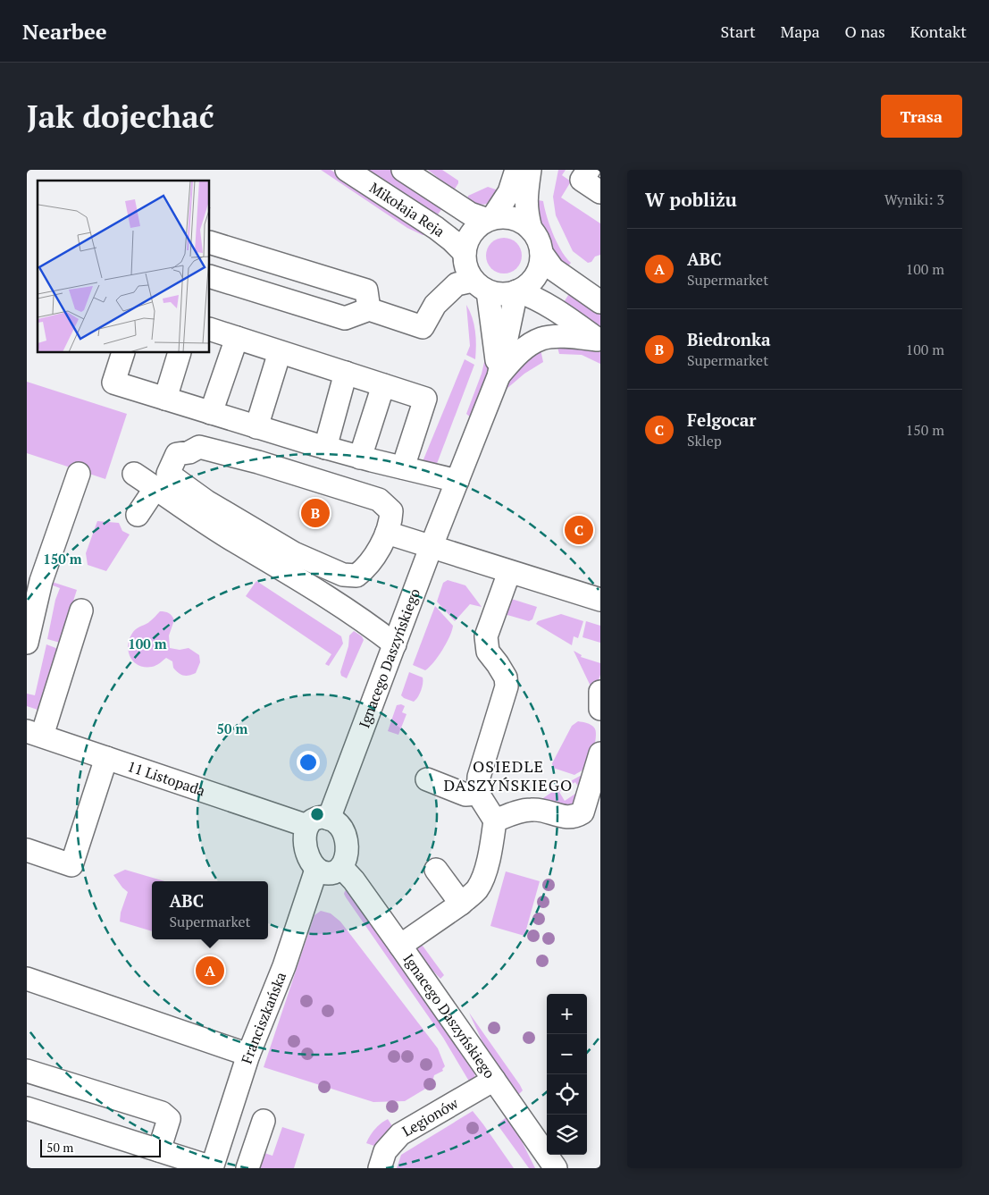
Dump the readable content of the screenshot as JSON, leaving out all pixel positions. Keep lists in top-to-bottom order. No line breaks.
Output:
{"streets":{"street":["Mikołaja Reja","Ignacego Daszyńskiego","11 Listopada","Franciszkańska","Legionów"]},"crossings":[["Mikołaja Reja","Ignacego Daszyńskiego"],["Ignacego Daszyńskiego","11 Listopada"],["Ignacego Daszyńskiego","Franciszkańska"],["Ignacego Daszyńskiego","Legionów"],["11 Listopada","Franciszkańska"]],"districts":["OSIEDLE DASZYŃSKIEGO"],"scale_bar":"50 m","page":{"header":"Nearbee","nav":["Start","Mapa","O nas","Kontakt"],"buttons":"Trasa","title":"Jak dojechać","heading":["W pobliżu","Wyniki: 3"],"list":[{"mark":"A","name":"ABC","note":"Supermarket","value":"100 m"},{"mark":"B","name":"Biedronka","note":"Supermarket","value":"100 m"},{"mark":"C","name":"Felgocar","note":"Sklep","value":"150 m"}],"pins":["B","C","A"],"popup":["ABC","Supermarket"],"map_buttons":["+","−"],"scale":"50 m"},"rings":["150 m","100 m","50 m"]}
